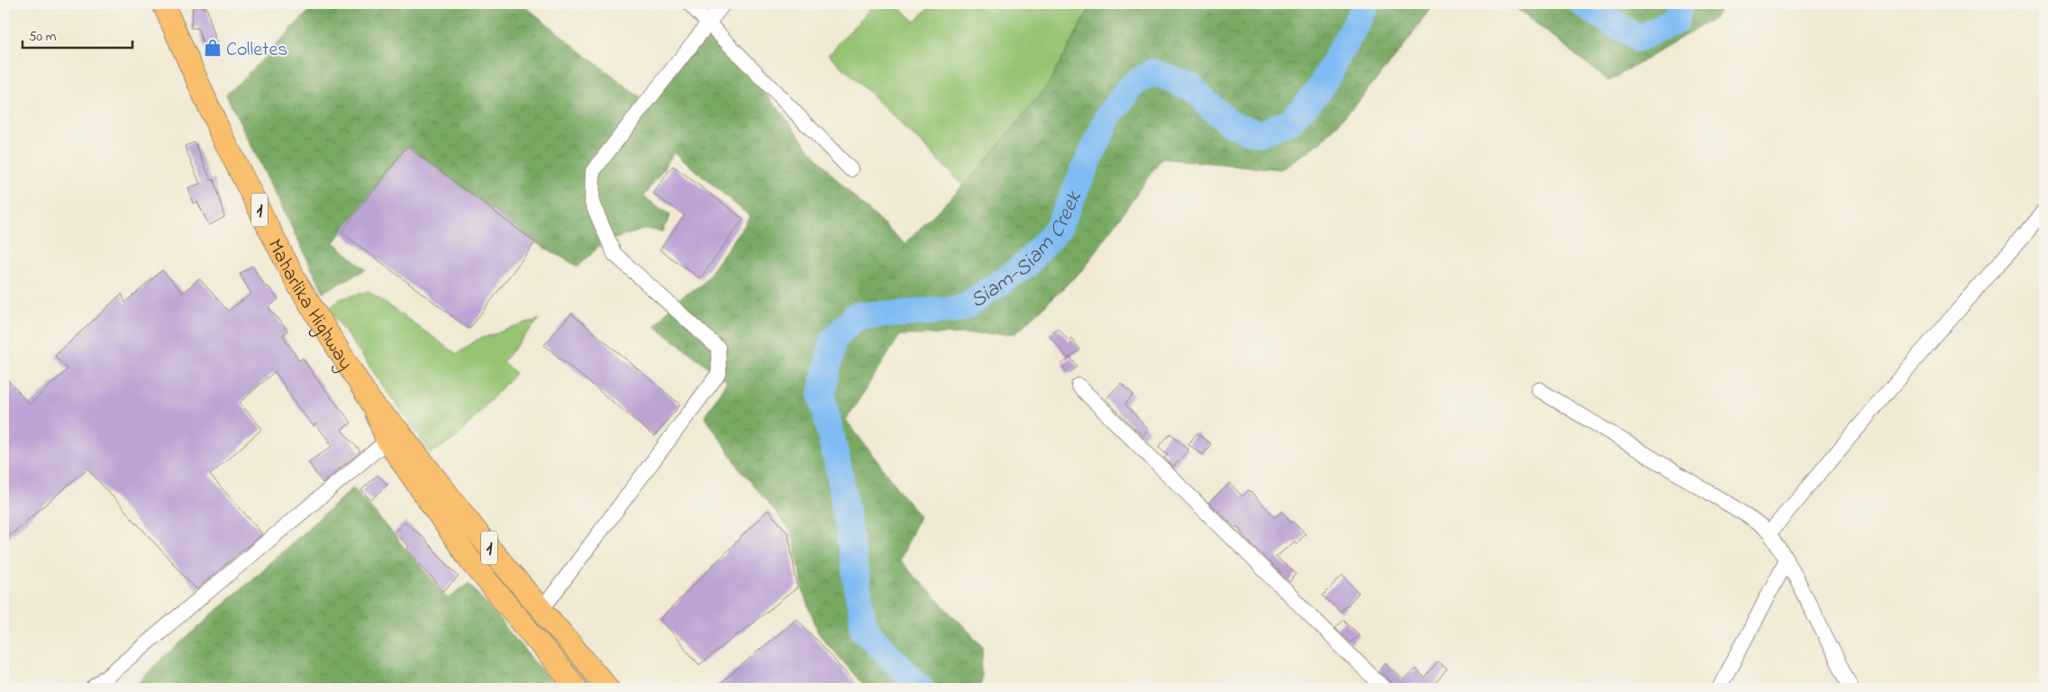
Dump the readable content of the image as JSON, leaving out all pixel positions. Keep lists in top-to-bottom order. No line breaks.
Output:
{"streets":{"highway":["1","Maharlika Highway"]},"water":["Siam-Siam Creek"],"places":{"shop":["Colletes"]},"scale_bar":"50 m"}
